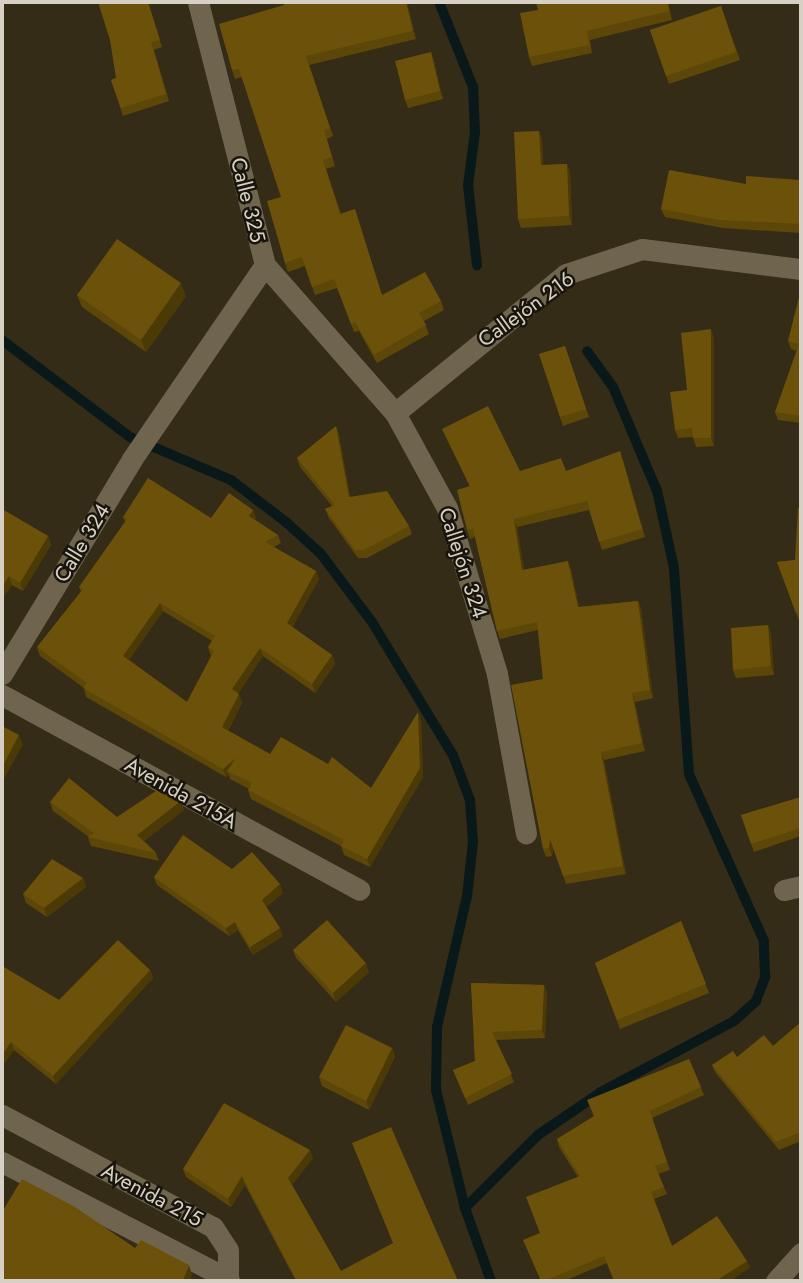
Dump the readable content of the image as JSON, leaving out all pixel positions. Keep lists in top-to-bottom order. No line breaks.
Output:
{"streets":{"street":["Calle 325","Callejón 216","Calle 324","Callejón 324","Avenida 215A","Avenida 215"]},"crossings":[["Calle 325","Calle 324"],["Calle 325","Callejón 324"],["Callejón 216","Callejón 324"]]}
